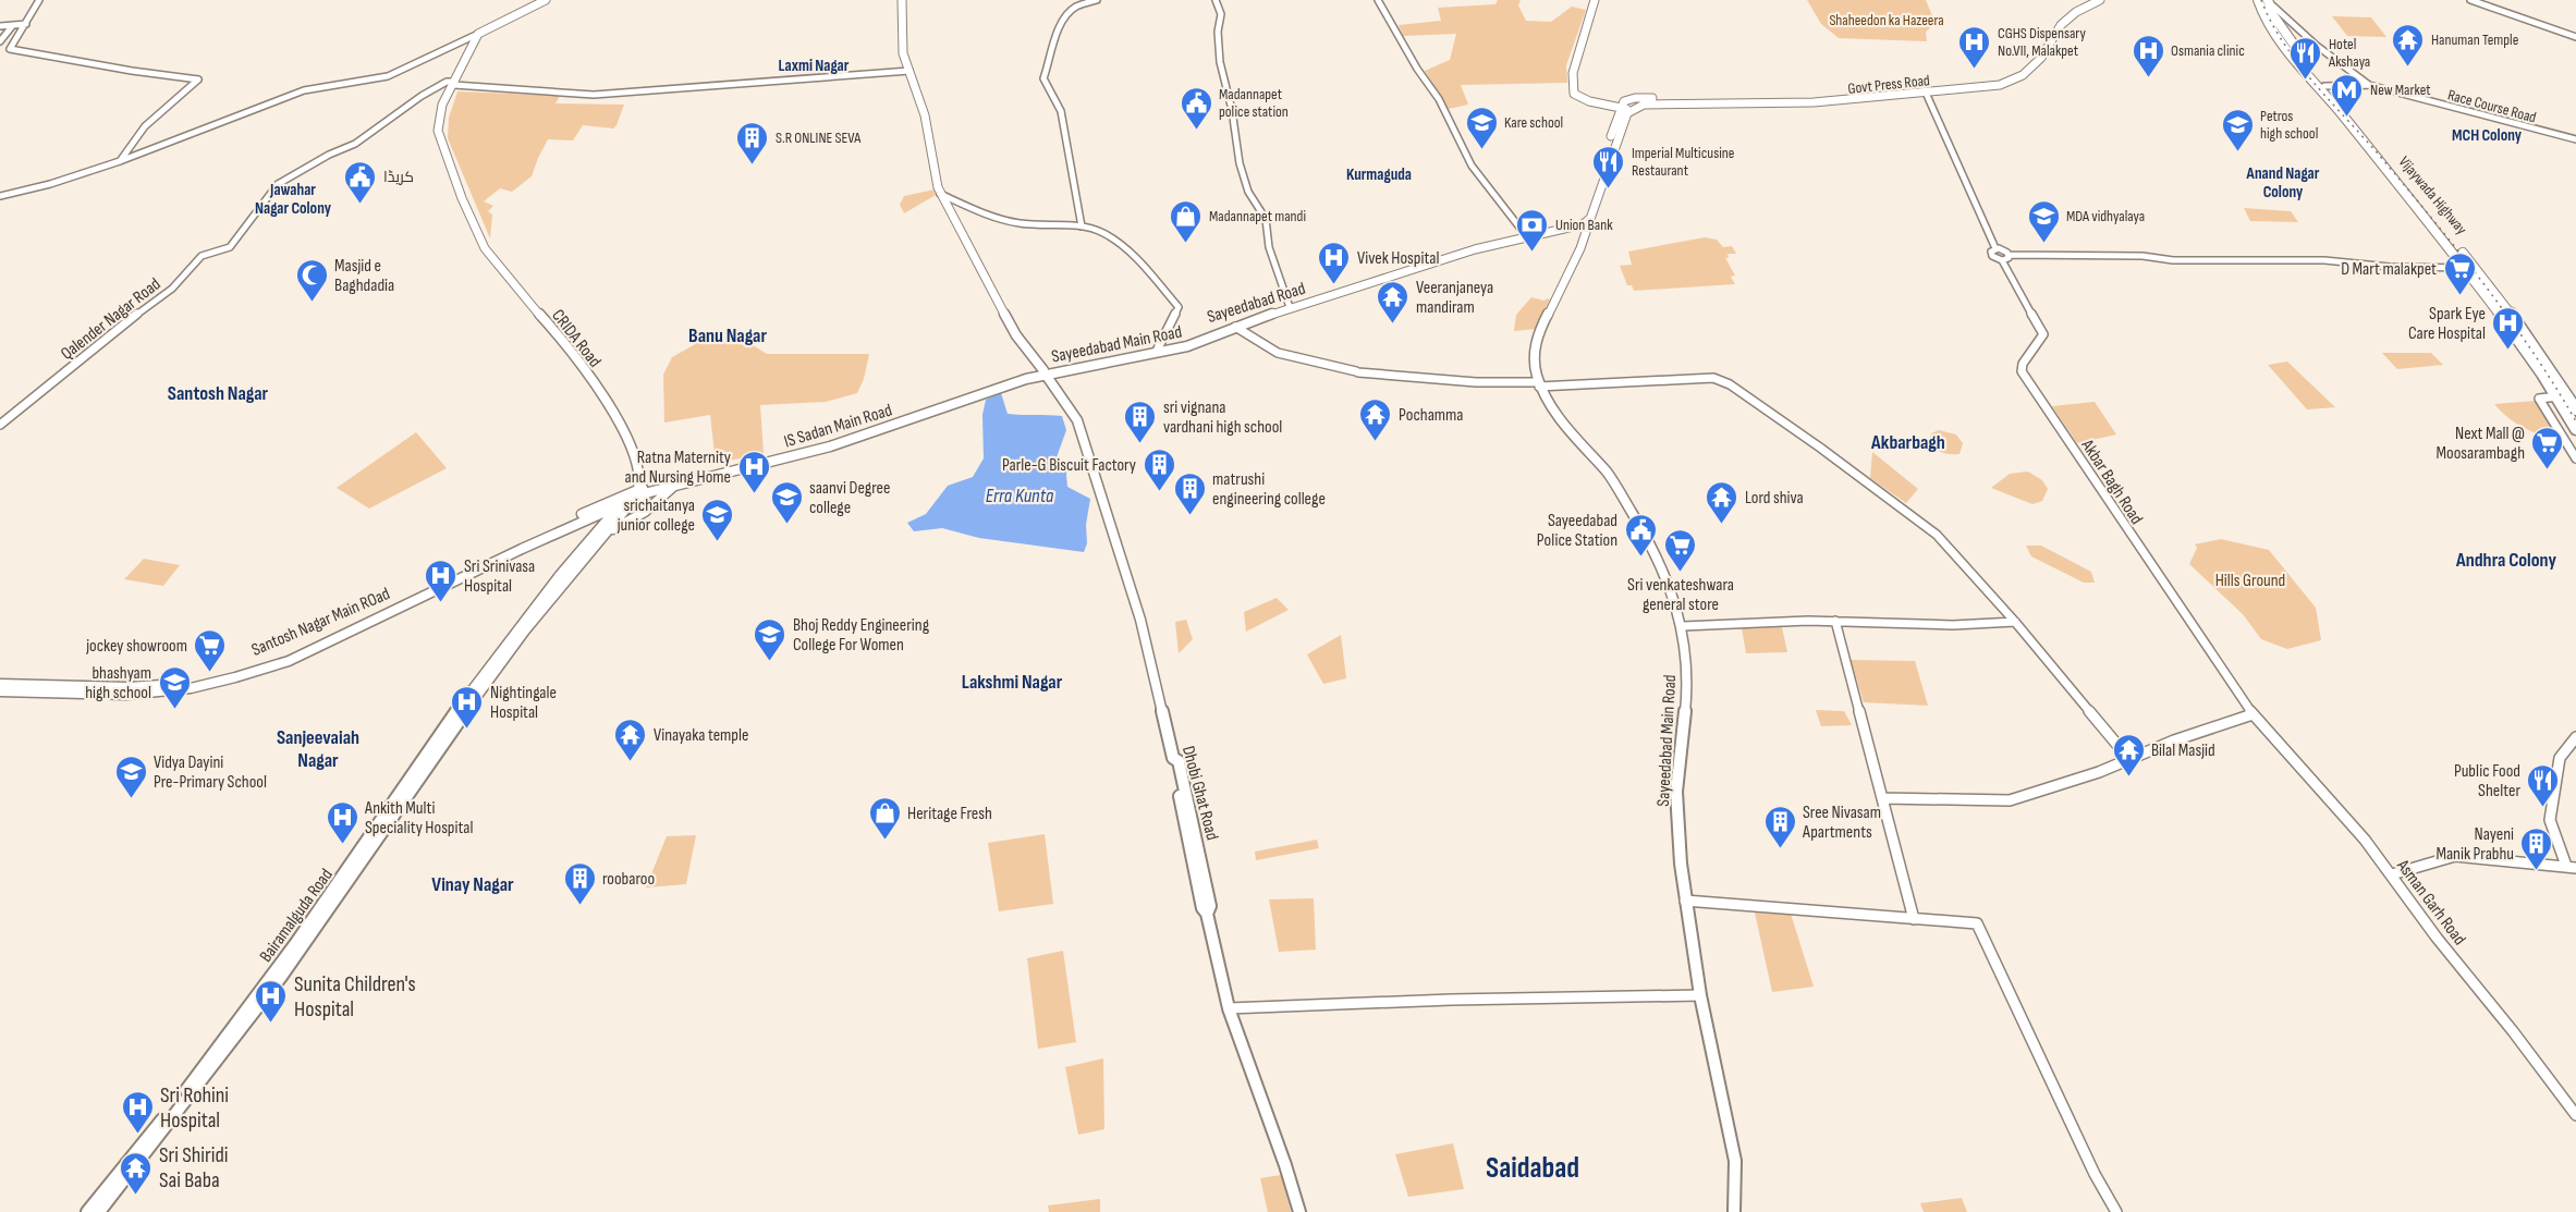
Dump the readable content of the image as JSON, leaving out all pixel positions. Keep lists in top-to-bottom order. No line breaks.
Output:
{"streets":{"highway":["Vijaywada Highway"],"main road":["Govt Press Road","Sayeedabad Road","CRIDA Road","Sayeedabad Main Road","IS Sadan Main Road","Santosh Nagar Main ROad","Dhobi Ghat Road","Bairamalguda Road"],"street":["Race Course Road","Qalender Nagar Road","Akbar Bagh Road","Asman Garh Road"]},"crossings":[["Govt Press Road","Akbar Bagh Road"],["Race Course Road","Vijaywada Highway"],["Sayeedabad Road","Sayeedabad Main Road"],["Sayeedabad Road","IS Sadan Main Road"],["Sayeedabad Road","Dhobi Ghat Road"],["Qalender Nagar Road","CRIDA Road"],["CRIDA Road","IS Sadan Main Road"],["CRIDA Road","Santosh Nagar Main ROad"],["CRIDA Road","Bairamalguda Road"],["Sayeedabad Main Road","IS Sadan Main Road"],["Sayeedabad Main Road","Dhobi Ghat Road"],["IS Sadan Main Road","Santosh Nagar Main ROad"],["IS Sadan Main Road","Dhobi Ghat Road"],["IS Sadan Main Road","Bairamalguda Road"],["Akbar Bagh Road","Asman Garh Road"],["Santosh Nagar Main ROad","Bairamalguda Road"]],"districts":["Laxmi Nagar","MCH Colony","Anand Nagar Colony","Kurmaguda","Jawahar Nagar Colony","Banu Nagar","Santosh Nagar","Akbarbagh","Andhra Colony","Lakshmi Nagar","Sanjeevaiah Nagar","Vinay Nagar","Saidabad"],"water":["Erra Kunta"],"parks":["Shaheedon ka Hazeera","Hills Ground"],"places":{"temple":["Hanuman Temple","Veeranjaneya mandiram","Pochamma","Lord shiva","Vinayaka temple","Bilal Masjid","Sri Shiridi Sai Baba"],"hospital":["CGHS Dispensary No.VII, Malakpet","Osmania clinic","Vivek Hospital","Spark Eye Care Hospital","Ratna Maternity and Nursing Home","Sri Srinivasa Hospital","Nightingale Hospital","Ankith Multi Speciality Hospital","Sunita Children's Hospital","Sri Rohini Hospital"],"restaurant":["Hotel Akshaya","Imperial Multicusine Restaurant","Public Food Shelter"],"metro station":["New Market"],"public building":["Madannapet police station","کریڈا","Sayeedabad Police Station"],"school or university":["Kare school","Petros high school","MDA vidhyalaya","saanvi Degree college","srichaitanya junior college","Bhoj Reddy Engineering College For Women","bhashyam high school","Vidya Dayini Pre-Primary School"],"building":["S.R ONLINE SEVA","sri vignana vardhani high school","Parle-G Biscuit Factory","matrushi engineering college","Sree Nivasam Apartments","Nayeni Manik Prabhu","roobaroo"],"shop":["Madannapet mandi","Heritage Fresh"],"bank":["Union Bank"],"supermarket":["D Mart malakpet","Next Mall @ Moosarambagh","Sri venkateshwara general store","jockey showroom"],"mosque":["Masjid e Baghdadia"]}}
